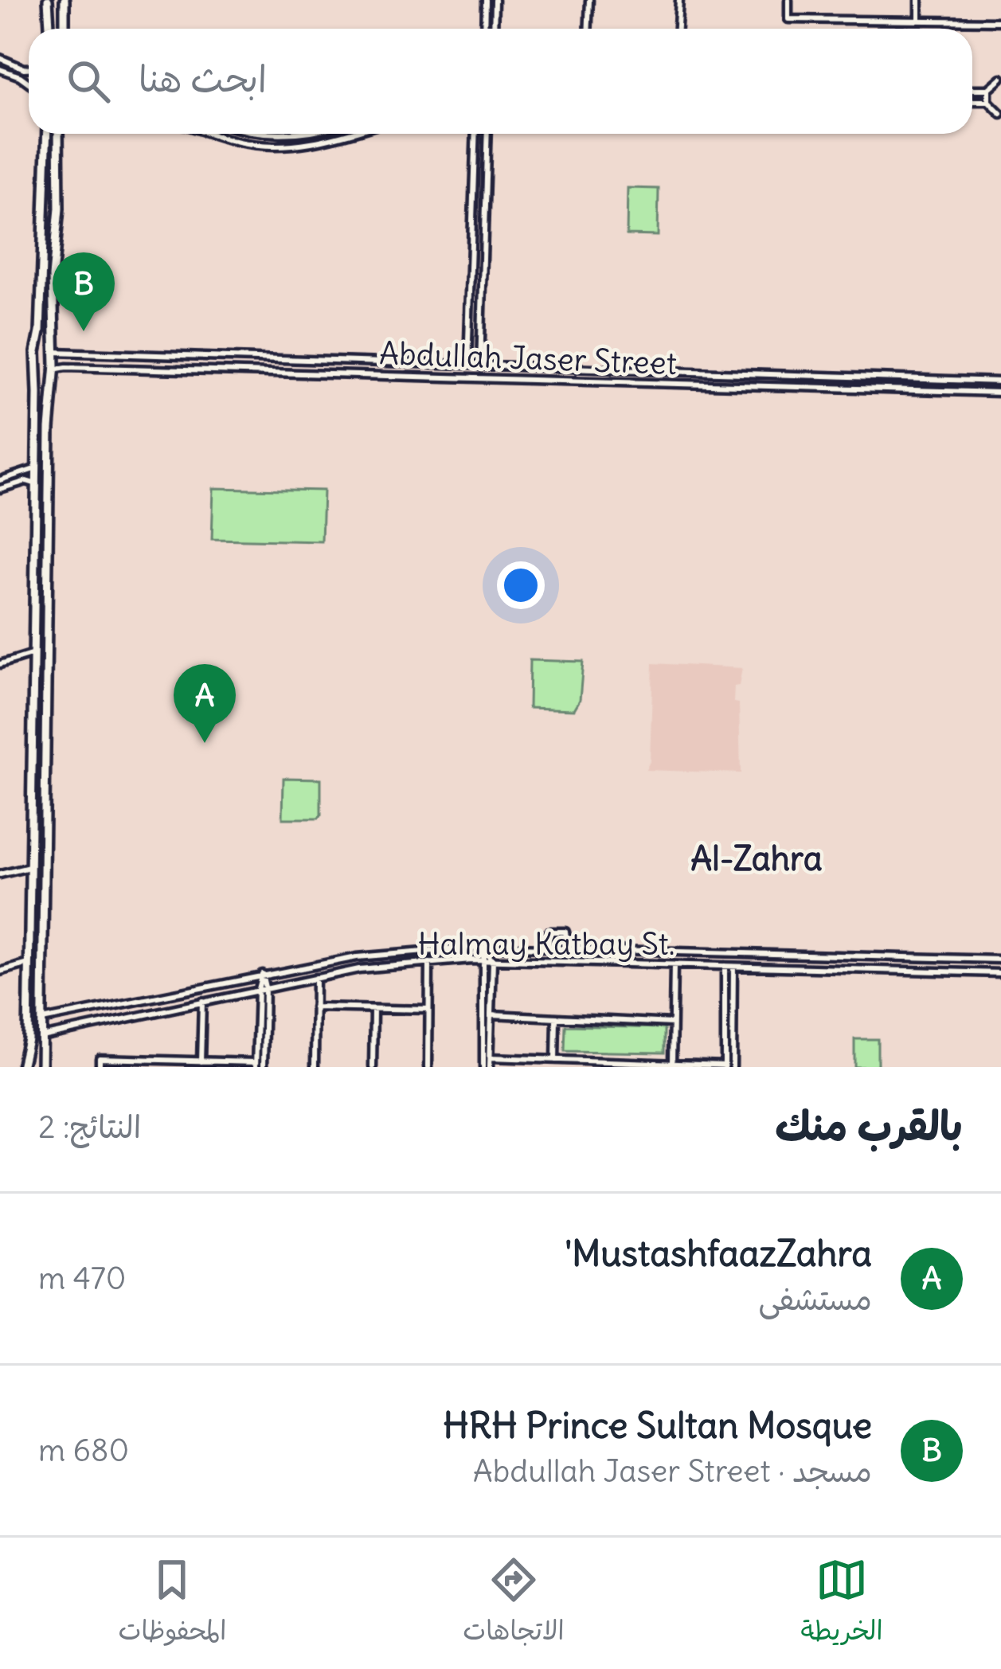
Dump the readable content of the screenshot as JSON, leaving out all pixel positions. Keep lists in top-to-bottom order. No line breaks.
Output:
{"streets":{"street":["Abdullah Jaser Street","Halmay Katbay St."]},"districts":["Al-Zahra"],"page":{"search":"ابحث هنا","pins":["B","A"],"heading":["بالقرب منك","النتائج: 2"],"list":[{"mark":"A","name":"MustashfaazZahra'","note":"مستشفى","value":"470 m"},{"mark":"B","name":"HRH Prince Sultan Mosque","note":"مسجد · Abdullah Jaser Street","value":"680 m"}],"nav":["الخريطة","الاتجاهات","المحفوظات"]}}
